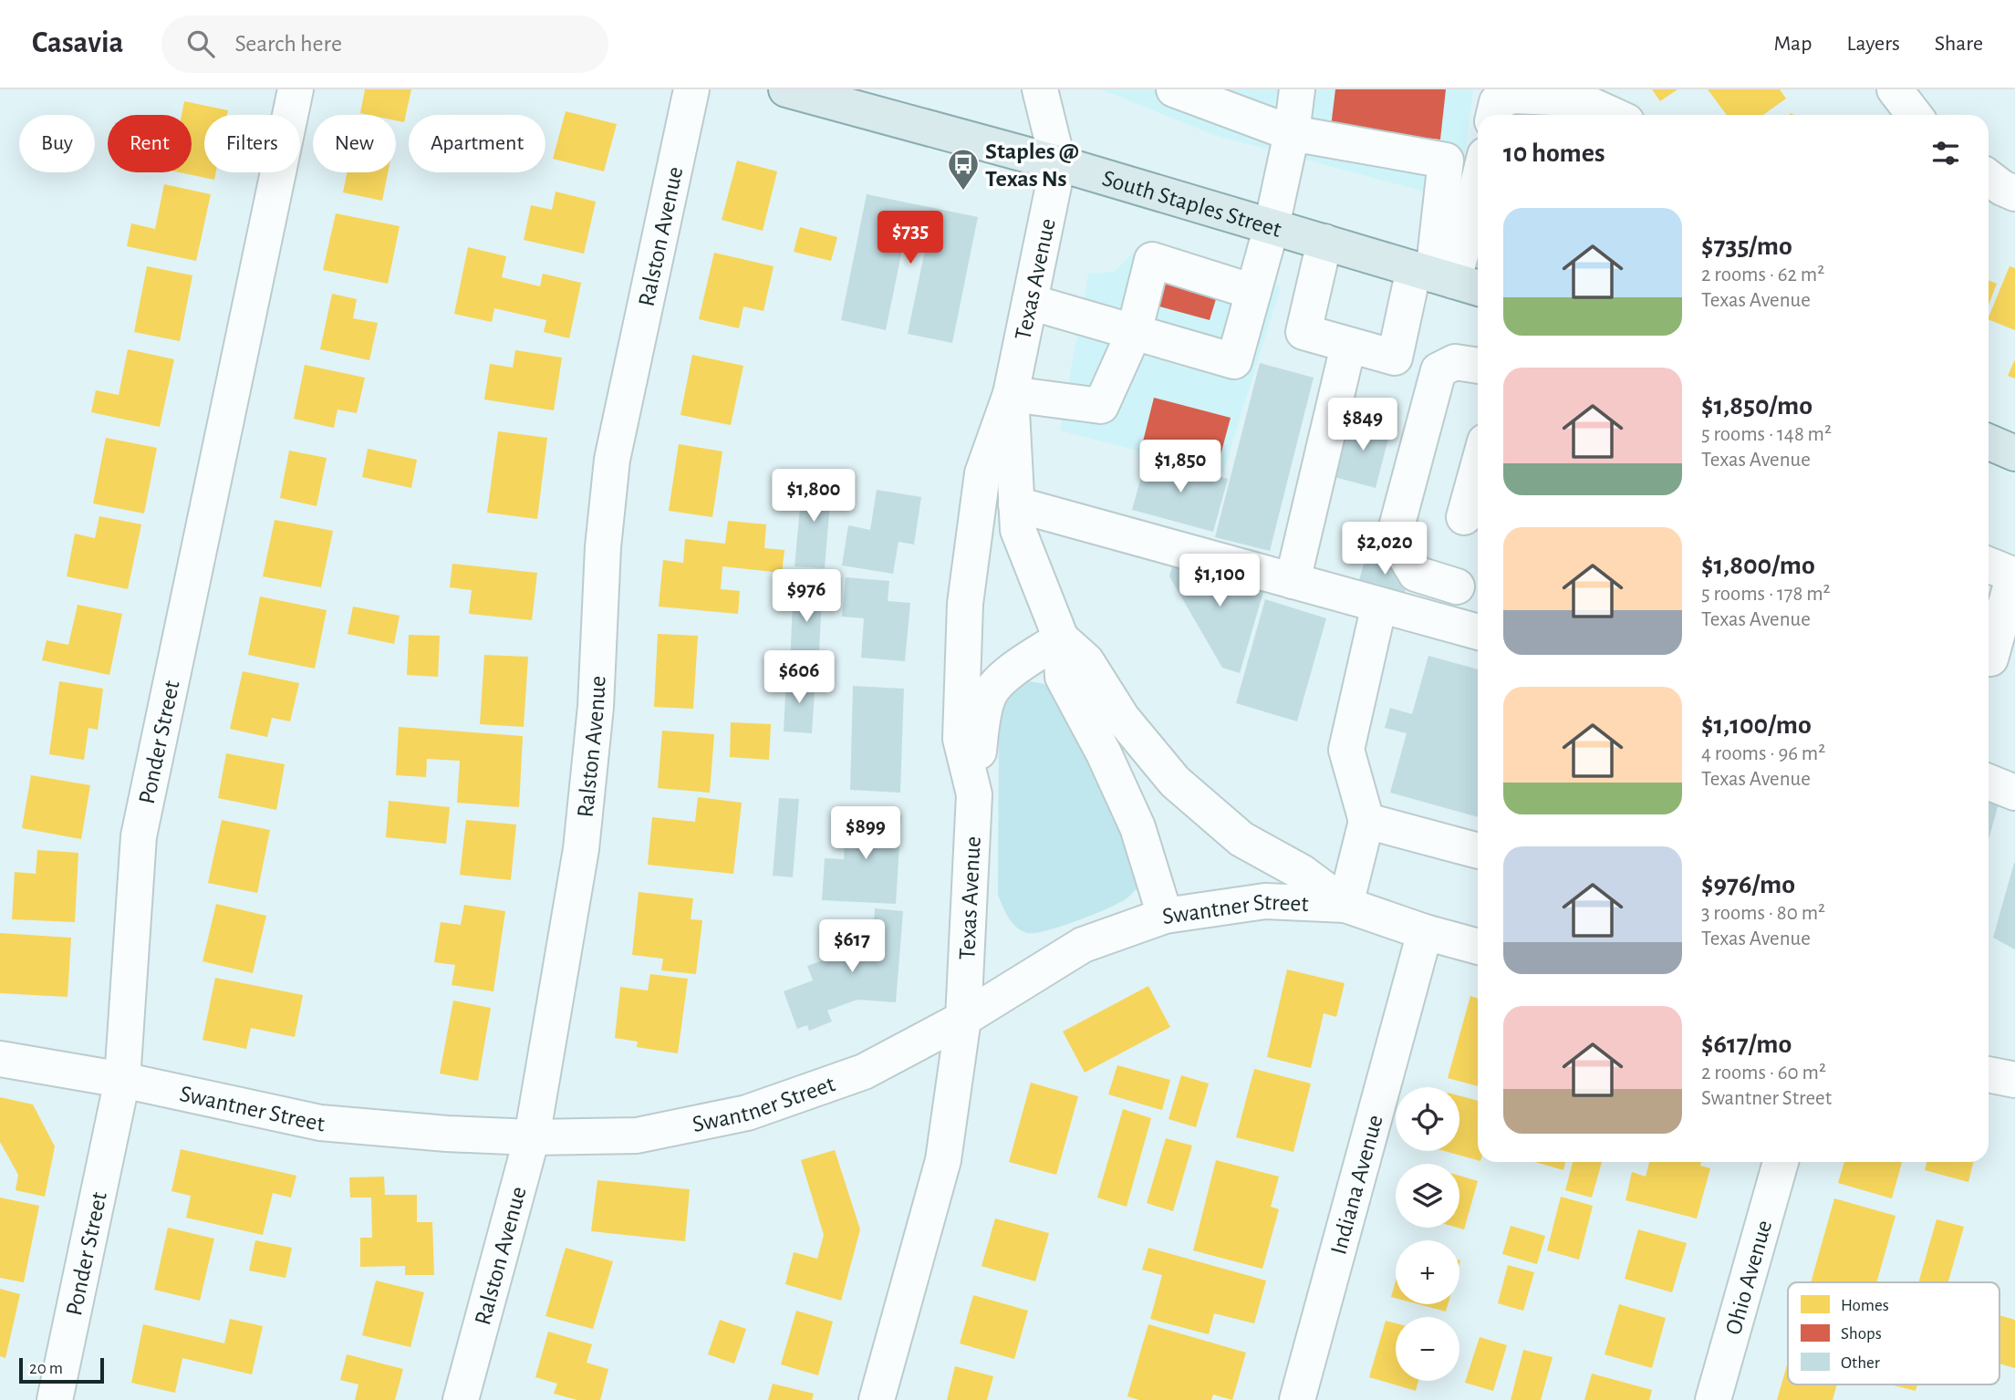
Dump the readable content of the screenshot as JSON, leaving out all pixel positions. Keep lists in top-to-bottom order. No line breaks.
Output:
{"streets":{"main road":["South Staples Street"],"street":["Ralston Avenue","Texas Avenue","Ponder Street","Swantner Street","Indiana Avenue","Ohio Avenue"]},"crossings":[["South Staples Street","Texas Avenue"],["Ralston Avenue","Swantner Street"],["Texas Avenue","Swantner Street"],["Ponder Street","Swantner Street"],["Swantner Street","Indiana Avenue"]],"places":{"bus stop":["Staples @ Texas Ns"]},"legend":["Homes","Shops","Other"],"scale_bar":"20 m","page":{"header":"Casavia","search":"Search here","nav":["Map","Layers","Share"],"chip":["Buy","Rent","Filters","New","Apartment"],"heading":"10 homes","list":[{"name":"$735/mo","note":"2 rooms · 62 m² · Texas Avenue"},{"name":"$1,850/mo","note":"5 rooms · 148 m² · Texas Avenue"},{"name":"$1,800/mo","note":"5 rooms · 178 m² · Texas Avenue"},{"name":"$1,100/mo","note":"4 rooms · 96 m² · Texas Avenue"},{"name":"$976/mo","note":"3 rooms · 80 m² · Texas Avenue"},{"name":"$617/mo","note":"2 rooms · 60 m² · Swantner Street"}],"price":["$735","$849","$1,850","$1,800","$2,020","$1,100","$976","$606","$899","$617"],"map_buttons":["+","−"],"scale":"20 m"}}
